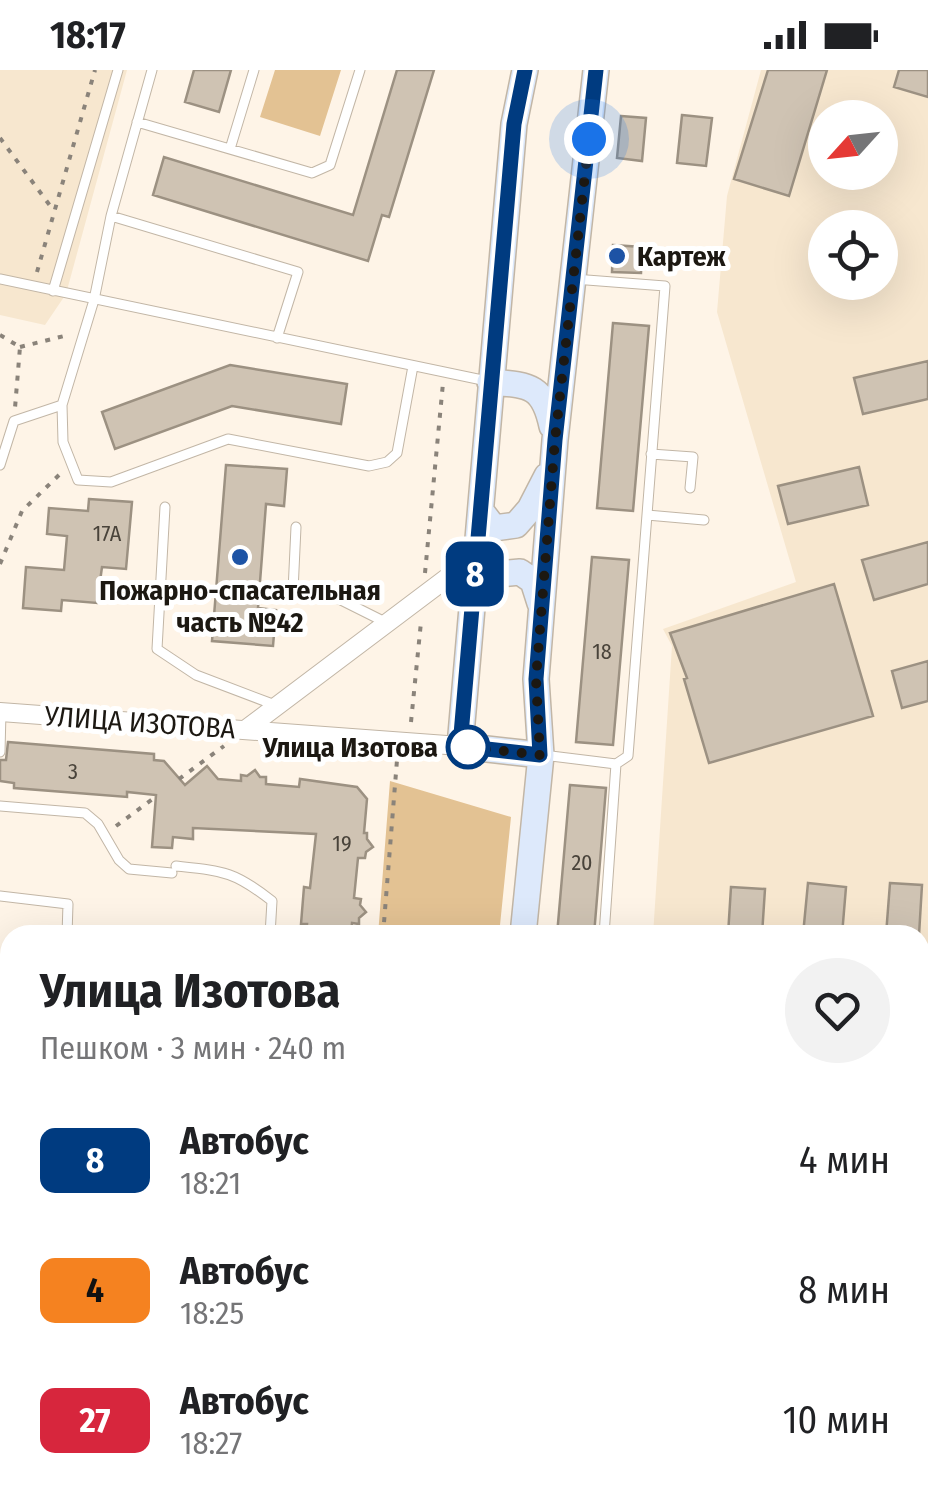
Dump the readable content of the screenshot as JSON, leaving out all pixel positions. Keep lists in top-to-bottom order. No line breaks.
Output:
{"streets":{"street":["УЛИЦА ИЗОТОВА"]},"places":["Картеж","Пожарно-спасательная часть №42","Улица Изотова"],"lines":["bus line 8"],"house_numbers":["17А","18","3","19","20"],"north":"bottom left","page":{"status":"18:17","on_map":"8","heading":["Улица Изотова","Пешком · 3 мин · 240 m"],"list":[{"mark":"8","name":"Автобус","note":"18:21","value":"4 мин"},{"mark":"4","name":"Автобус","note":"18:25","value":"8 мин"},{"mark":"27","name":"Автобус","note":"18:27","value":"10 мин"}]}}
